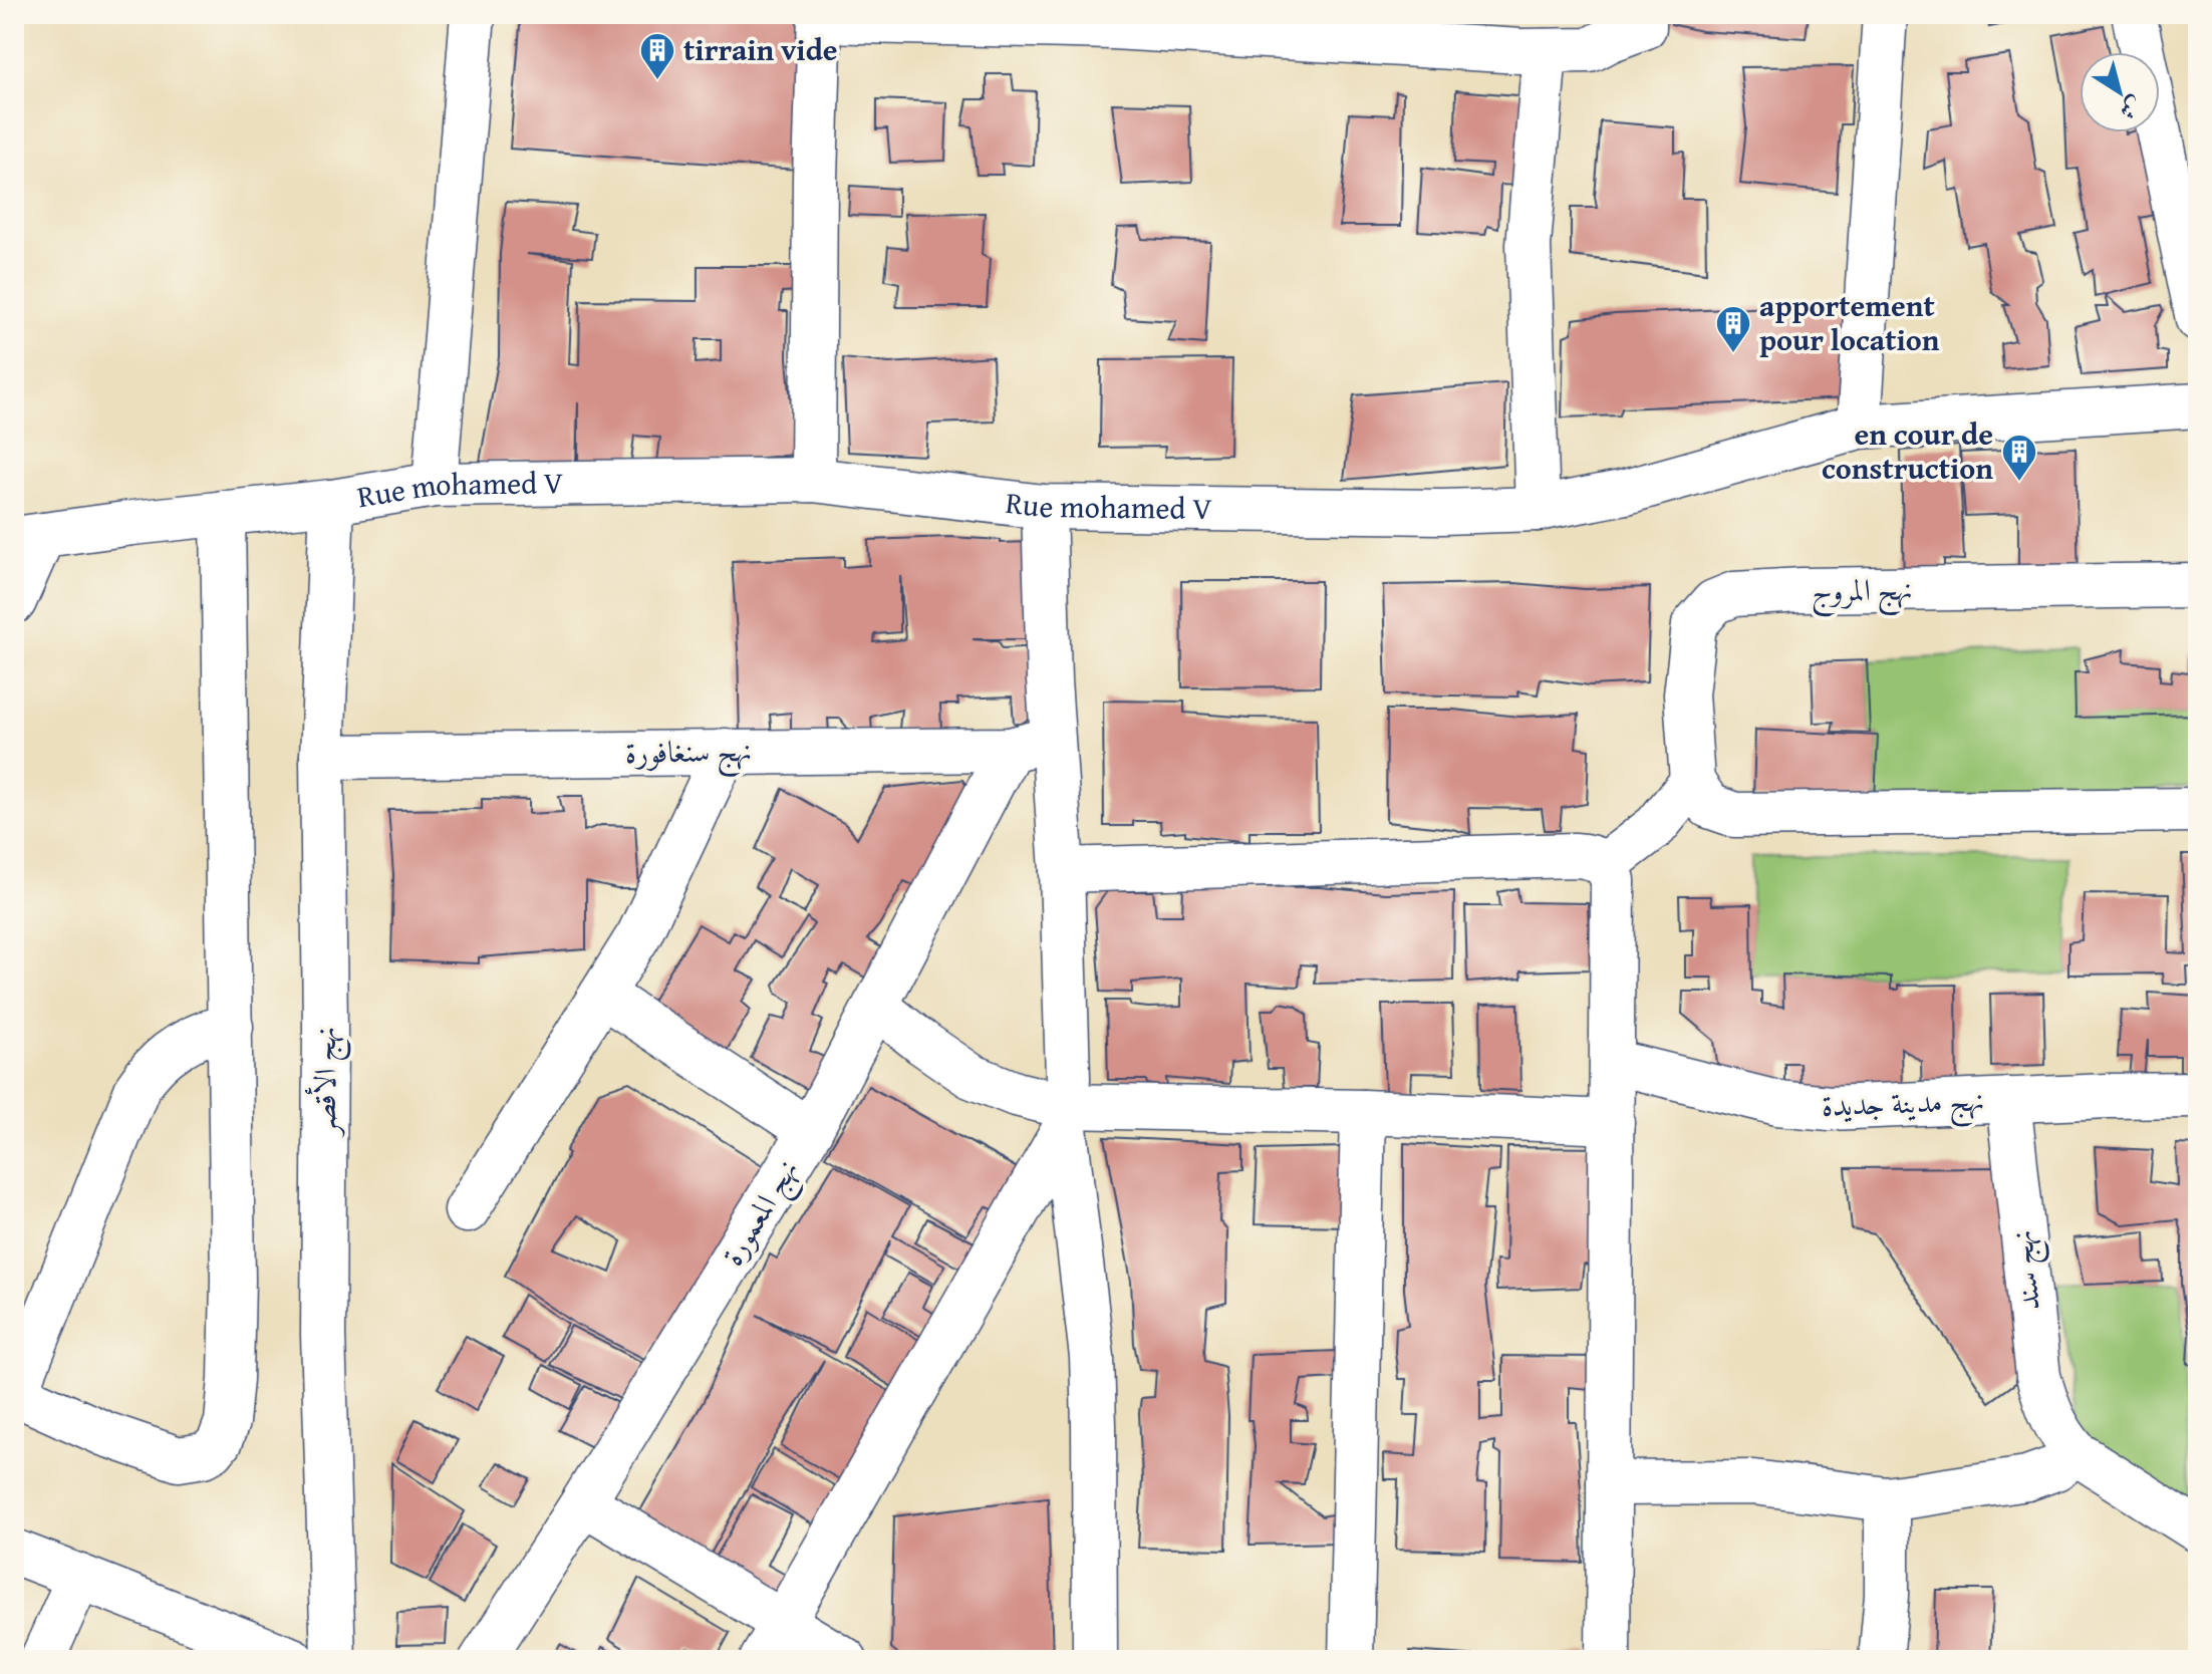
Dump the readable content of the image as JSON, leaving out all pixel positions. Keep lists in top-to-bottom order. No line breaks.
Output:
{"streets":{"street":["Rue mohamed V","نهج المروج","نهج سنغافورة","نهج الأقصر","نهج مدينة جديدة","نهج المعمورة","نهج سند"]},"crossings":[["Rue mohamed V","نهج الأقصر"],["نهج سنغافورة","نهج الأقصر"],["نهج سنغافورة","نهج المعمورة"],["نهج مدينة جديدة","نهج سند"]],"places":{"building":["tirrain vide","apportement pour location","en cour de construction"]},"north":"bottom right"}
